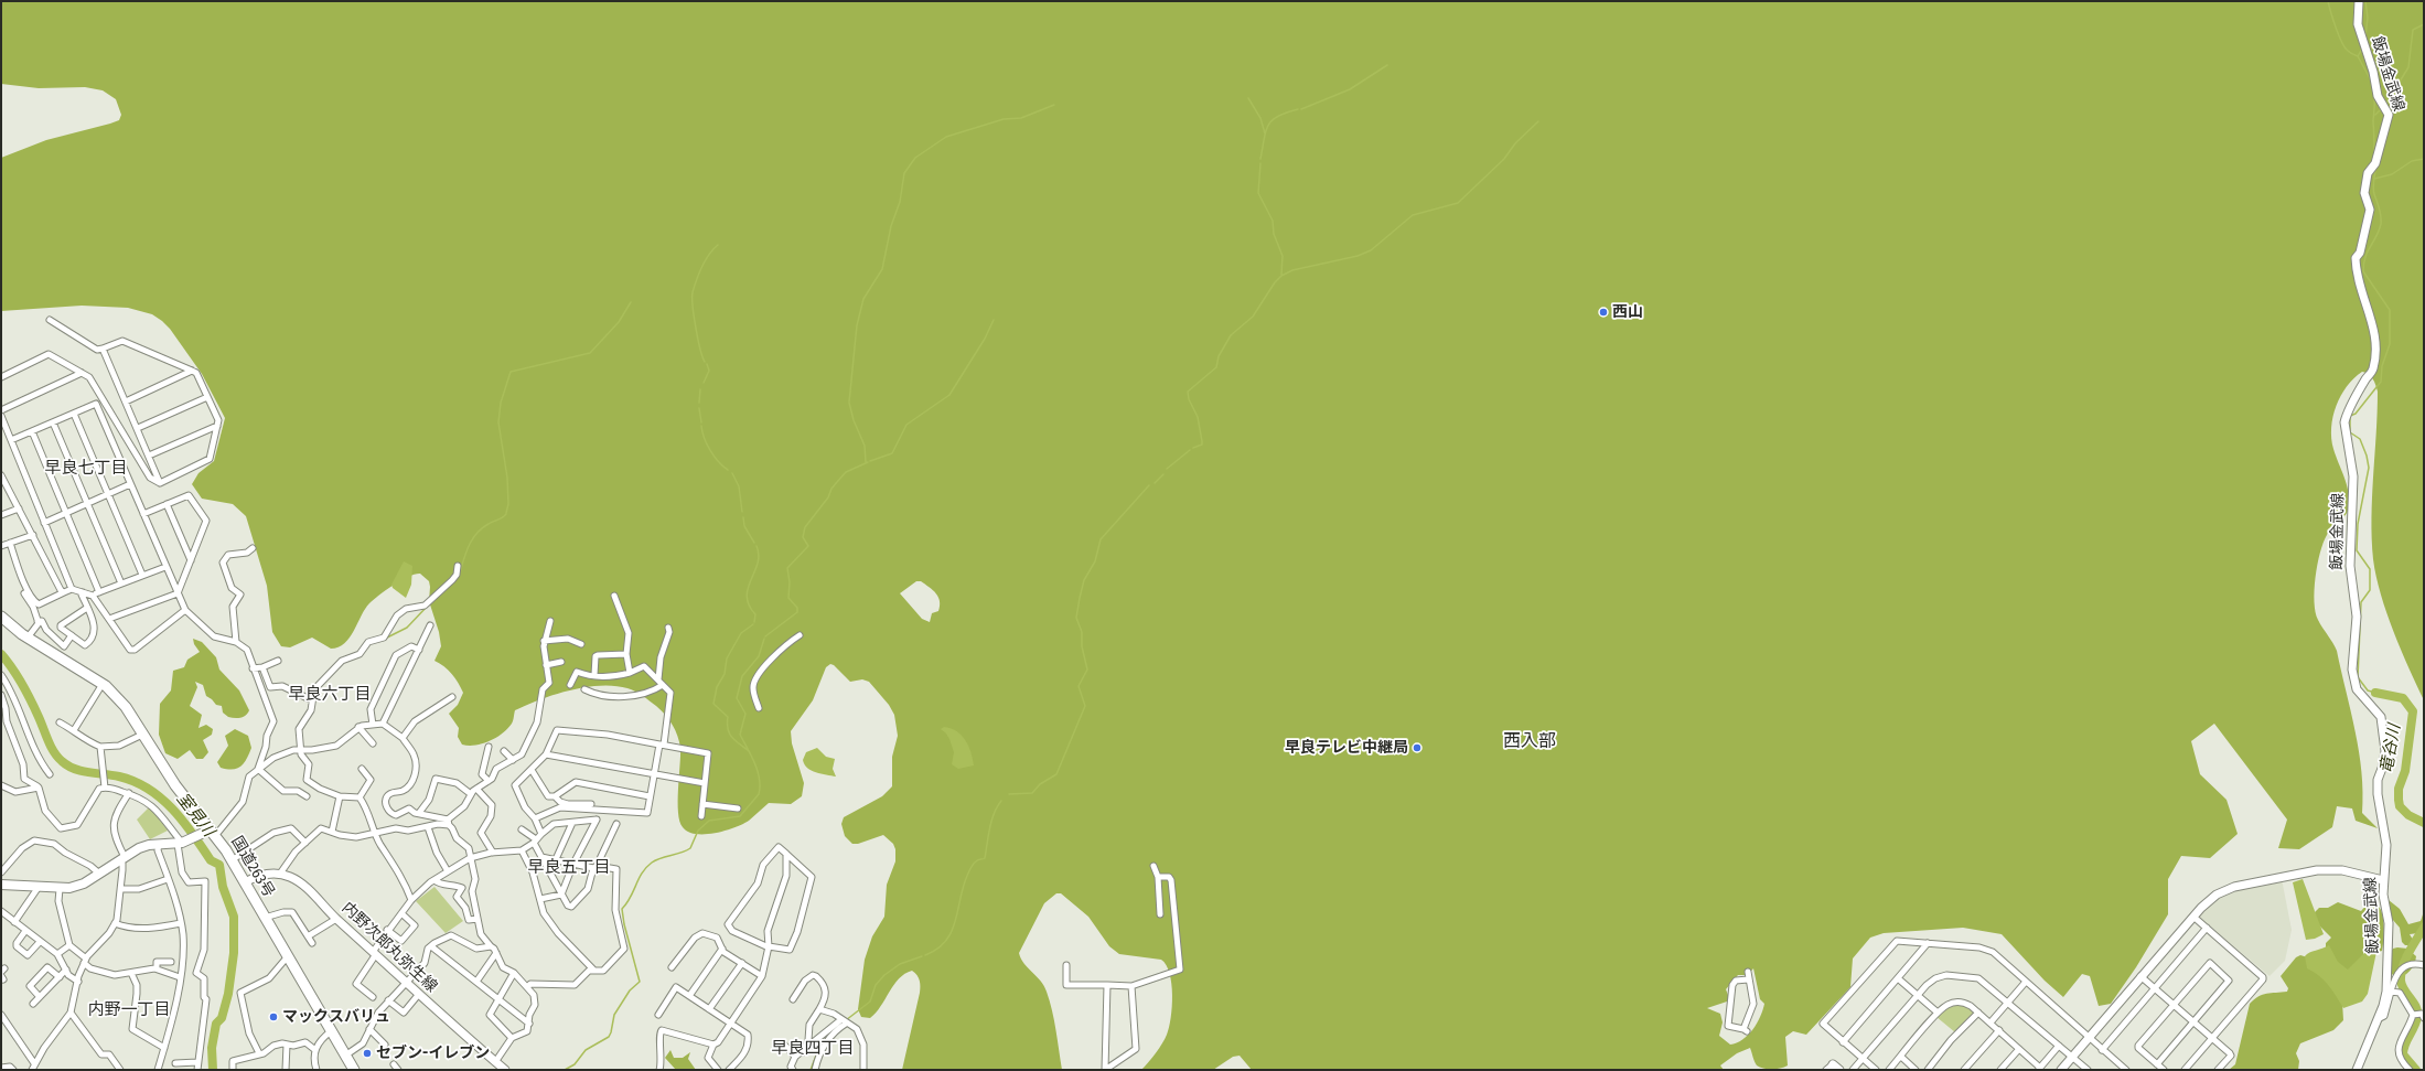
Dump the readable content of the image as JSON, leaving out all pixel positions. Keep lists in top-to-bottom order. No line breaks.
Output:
{"streets":{"highway":["国道263号"],"main road":["飯場金武線","内野次郎丸弥生線"]},"districts":["早良七丁目","早良六丁目","西入部","早良五丁目","内野一丁目","早良四丁目"],"water":["竜谷川","室見川"],"places":["西山","早良テレビ中継局","マックスバリュ","セブン-イレブン"]}
